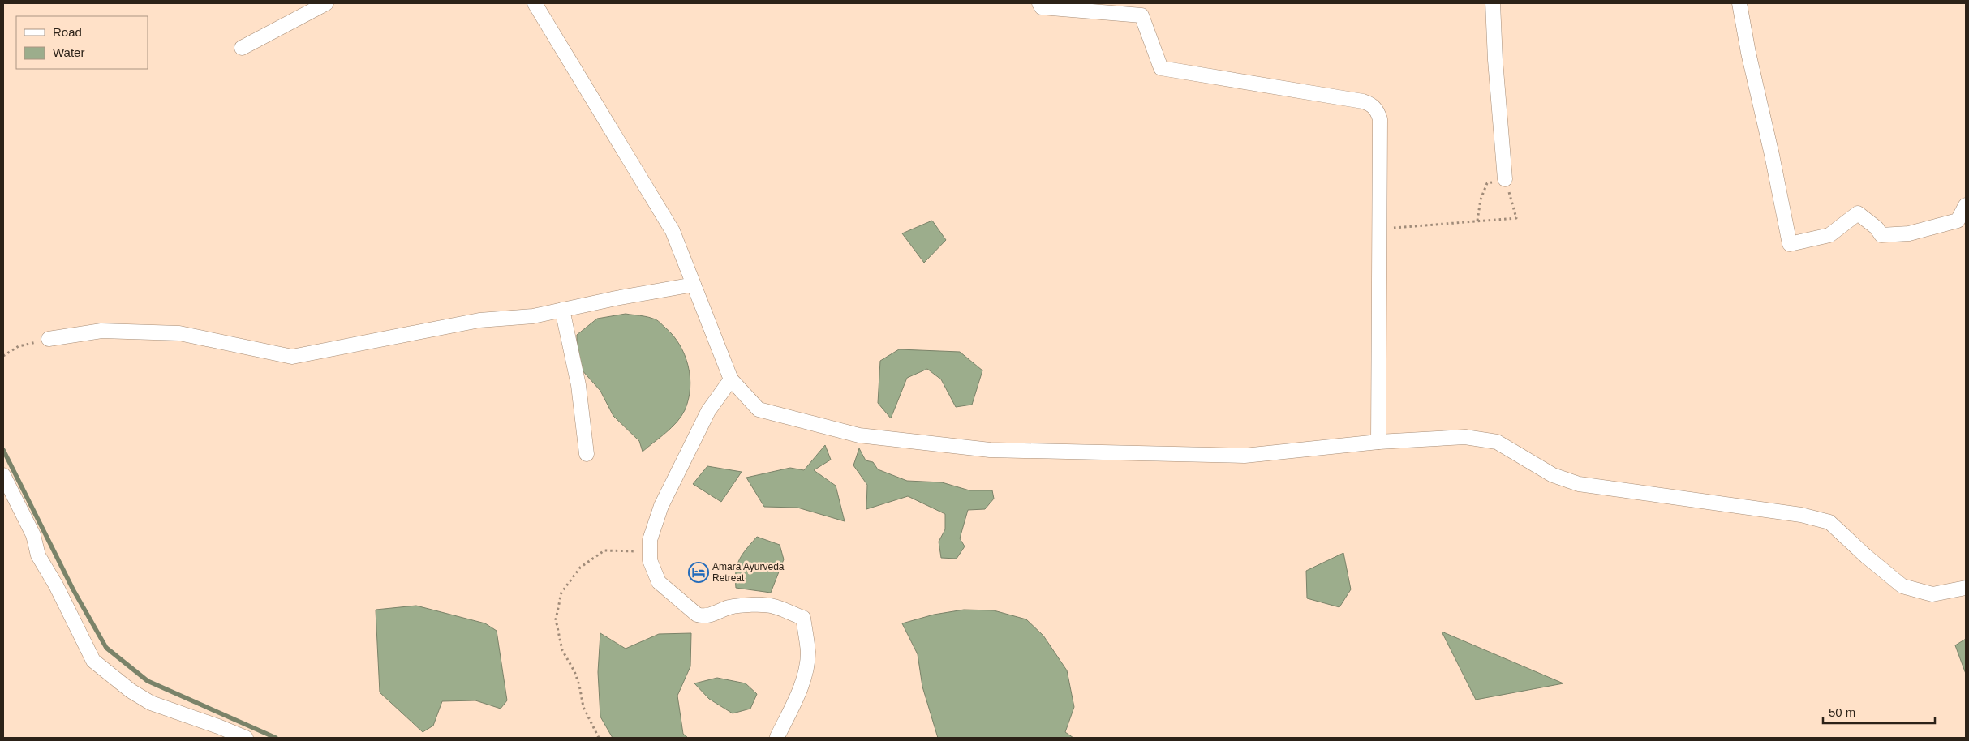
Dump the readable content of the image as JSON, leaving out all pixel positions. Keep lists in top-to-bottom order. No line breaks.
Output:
{"places":{"hotel":["Amara Ayurveda Retreat"]},"legend":["Road","Water"],"scale_bar":"50 m"}
